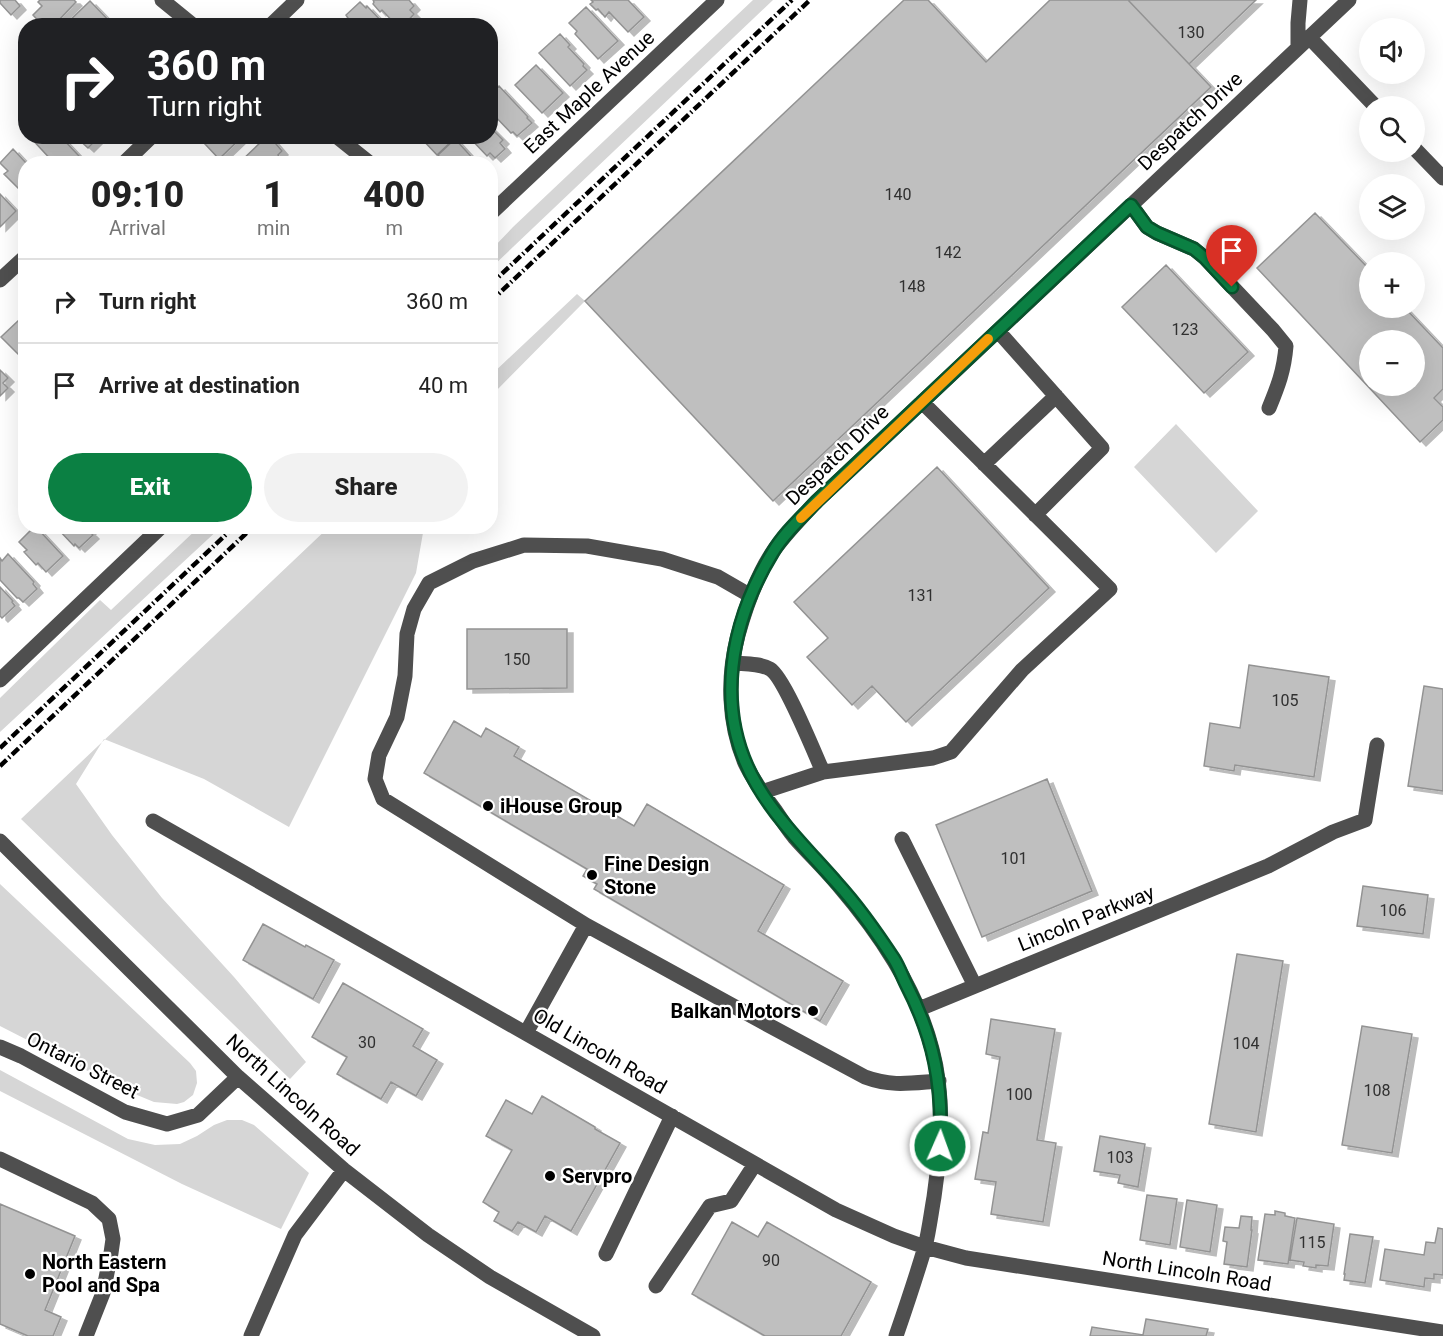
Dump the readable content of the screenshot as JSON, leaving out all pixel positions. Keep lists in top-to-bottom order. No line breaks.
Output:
{"streets":{"street":["East Maple Avenue","Despatch Drive","Lincoln Parkway","Old Lincoln Road","Ontario Street","North Lincoln Road"]},"crossings":[["Despatch Drive","Lincoln Parkway"],["Despatch Drive","Old Lincoln Road"],["Despatch Drive","North Lincoln Road"],["Old Lincoln Road","North Lincoln Road"],["Ontario Street","North Lincoln Road"]],"places":["iHouse Group","Fine Design Stone","Balkan Motors","Servpro","North Eastern Pool and Spa"],"house_numbers":["130","140","142","148","123","131","150","105","101","106","30","104","108","100","103","115","90"],"page":{"map_buttons":["+","−"],"turn":["360 m","Turn right"],"eta":["09:10","Arrival","1","min","400","m"],"list":[{"name":"Turn right","value":"360 m"},{"name":"Arrive at destination","value":"40 m"}],"buttons":["Exit","Share"]}}
